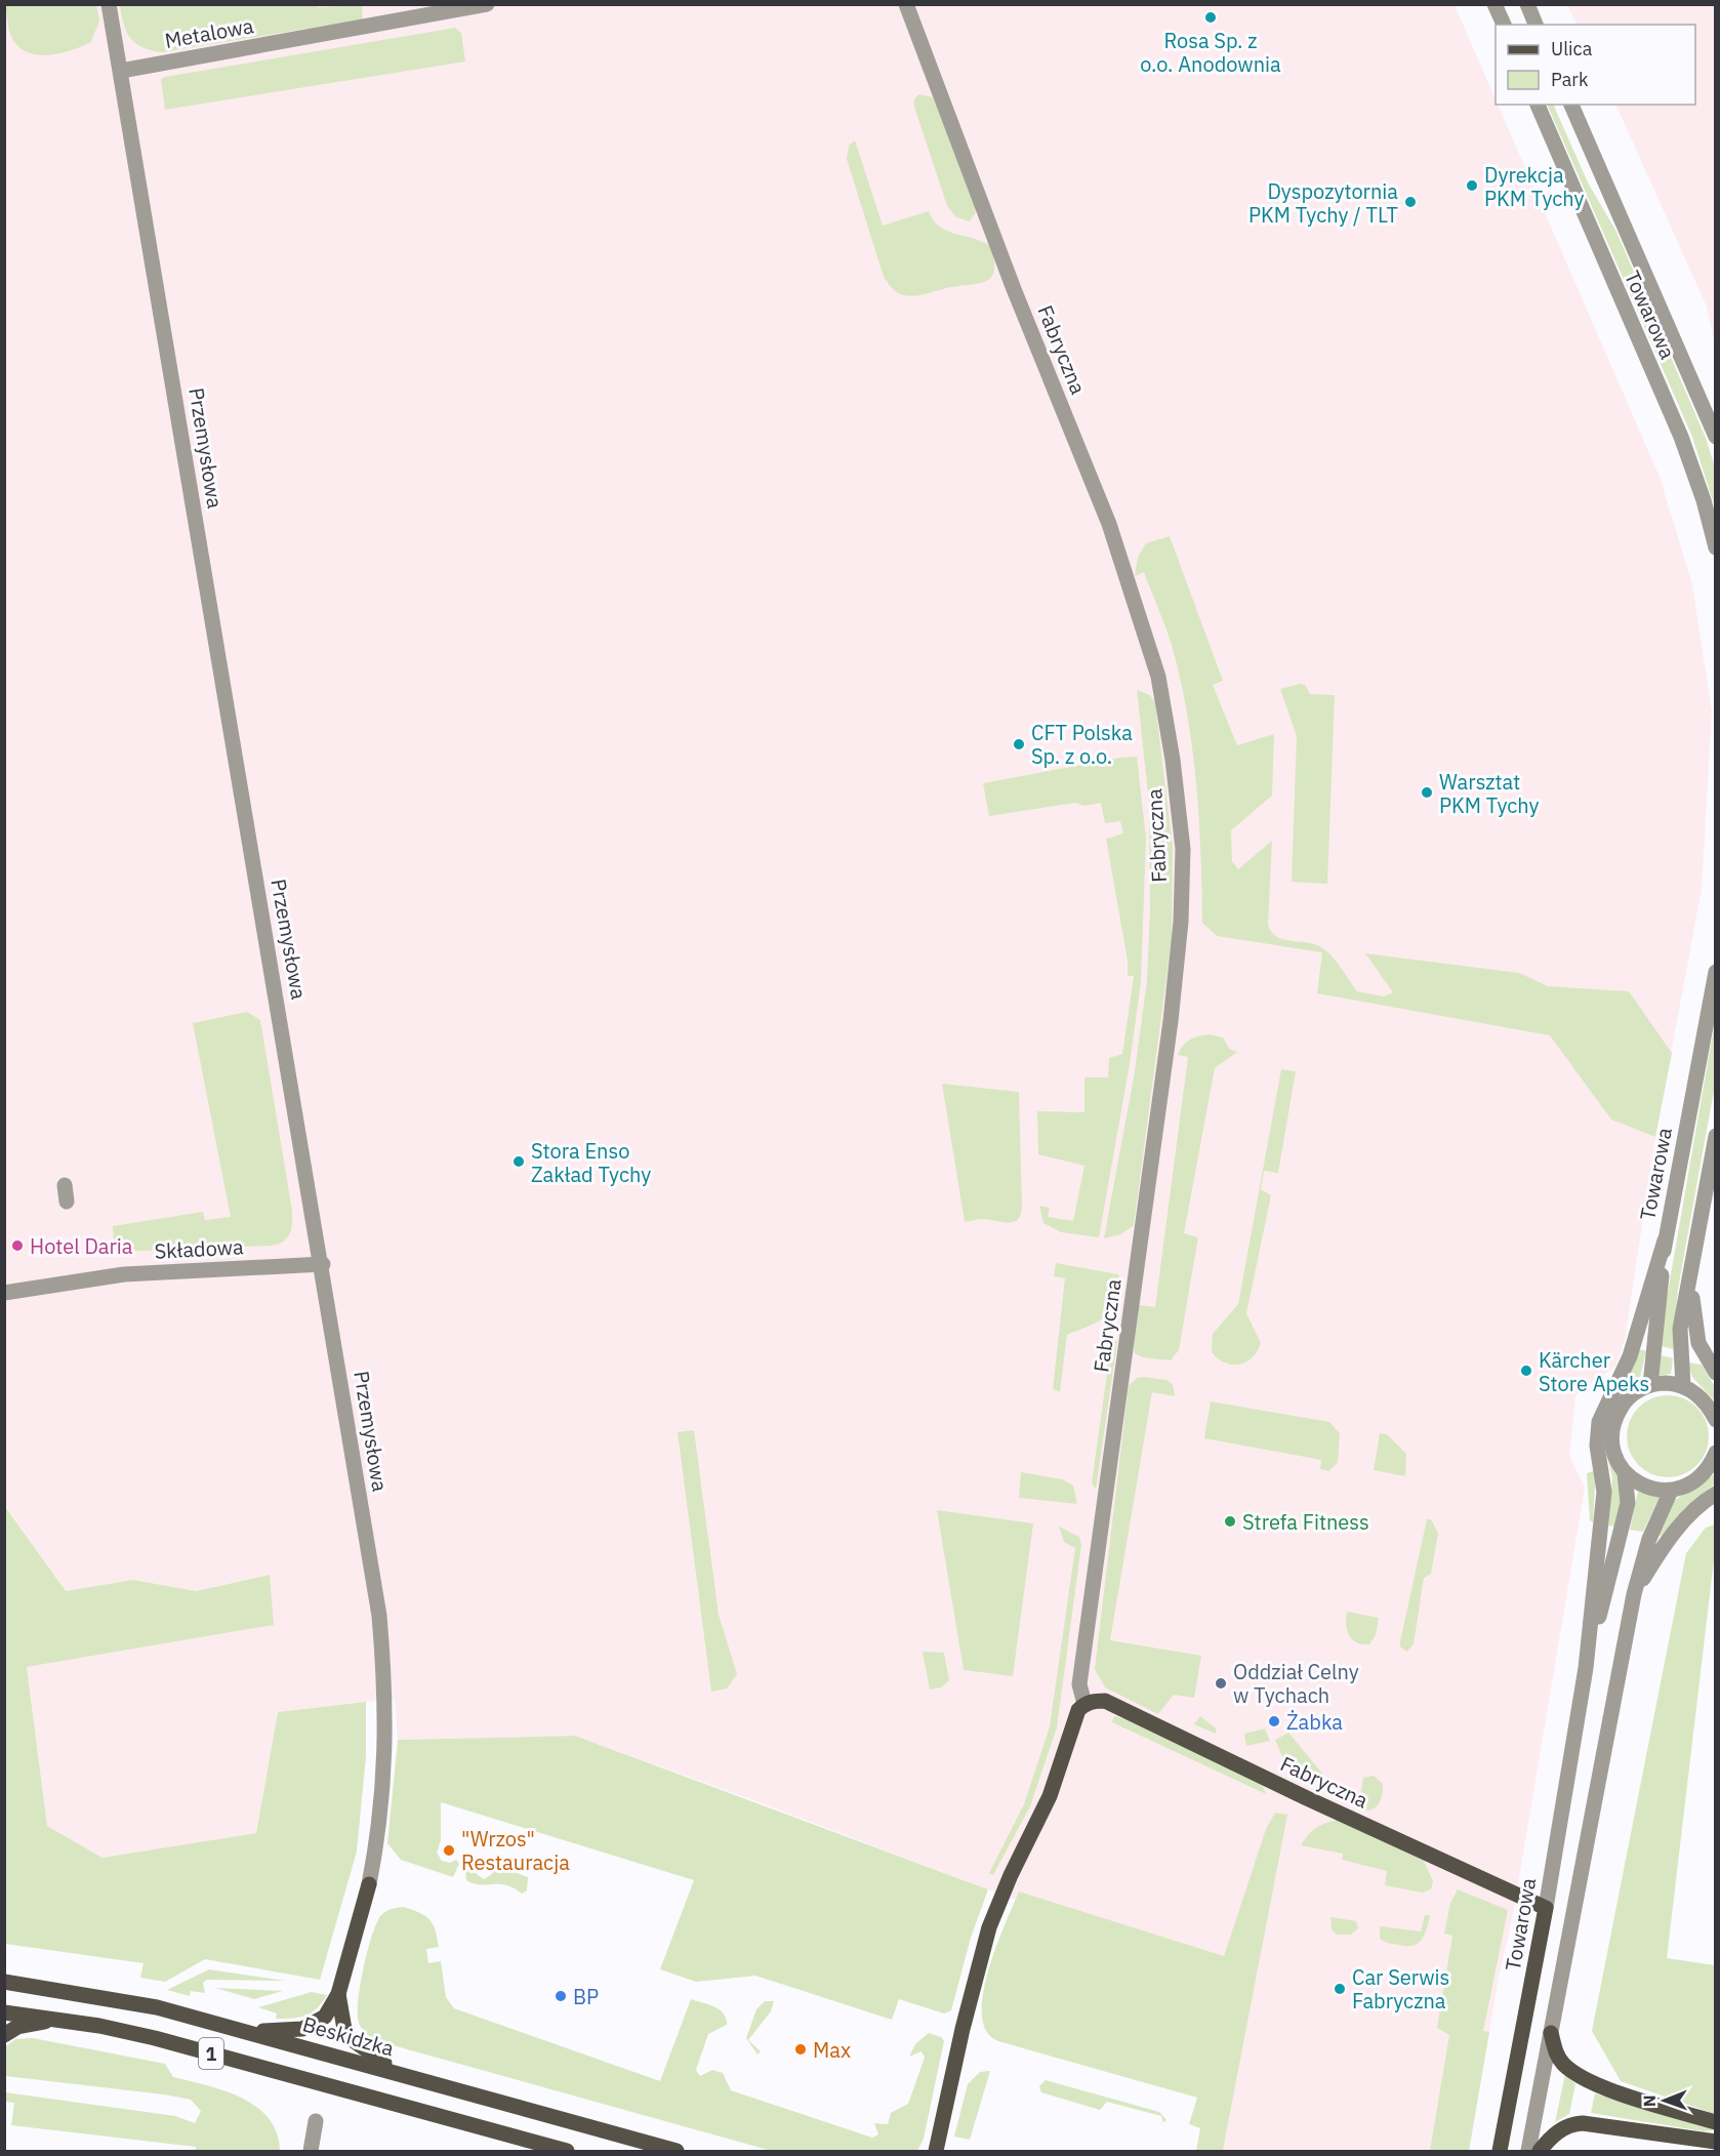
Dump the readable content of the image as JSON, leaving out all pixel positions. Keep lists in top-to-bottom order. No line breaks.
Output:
{"streets":{"main road":["Towarowa","Fabryczna","Beskidzka","1"],"street":["Metalowa","Przemysłowa","Składowa"]},"crossings":[["Metalowa","Przemysłowa"],["Towarowa","Fabryczna"],["Przemysłowa","Składowa"]],"places":["Rosa Sp. z o.o. Anodownia","Dyrekcja PKM Tychy","Dyspozytornia PKM Tychy / TLT","CFT Polska Sp. z o.o.","Warsztat PKM Tychy","Stora Enso Zakład Tychy","Hotel Daria","Kärcher Store Apeks","Strefa Fitness","Oddział Celny w Tychach","Żabka","\"Wrzos\" Restauracja","Car Serwis Fabryczna","BP","Max"],"legend":["Ulica","Park"],"north":"left"}
